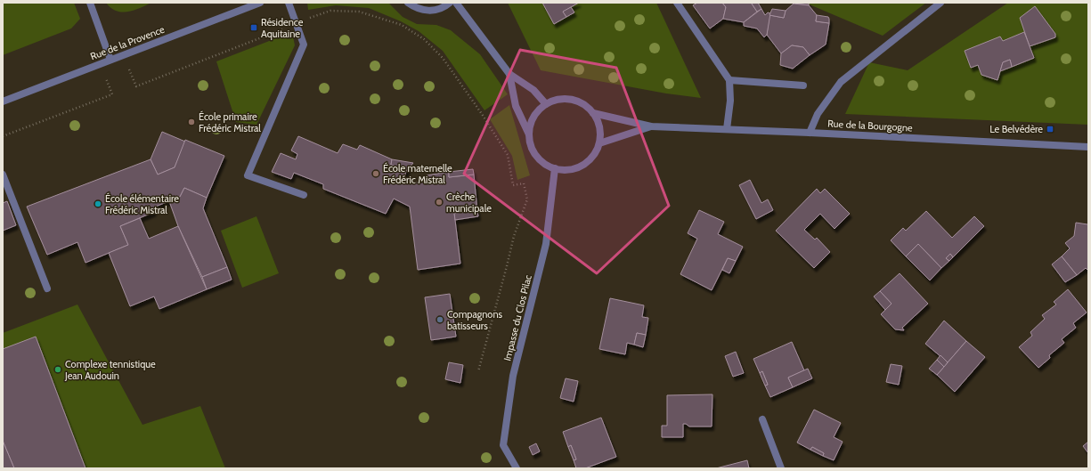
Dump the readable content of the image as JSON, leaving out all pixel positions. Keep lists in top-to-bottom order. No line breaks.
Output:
{"streets":{"street":["Rue de la Provence","Rue de la Bourgogne","Impasse du Clos Pilac"]},"crossings":[["Rue de la Bourgogne","Impasse du Clos Pilac"]],"places":{"transit":["Résidence Aquitaine","Le Belvédère"],"other":["École primaire Frédéric Mistral","École maternelle Frédéric Mistral","Crèche municipale","École élémentaire Frédéric Mistral","Compagnons batisseurs","Complexe tennistique Jean Audouin"]}}
